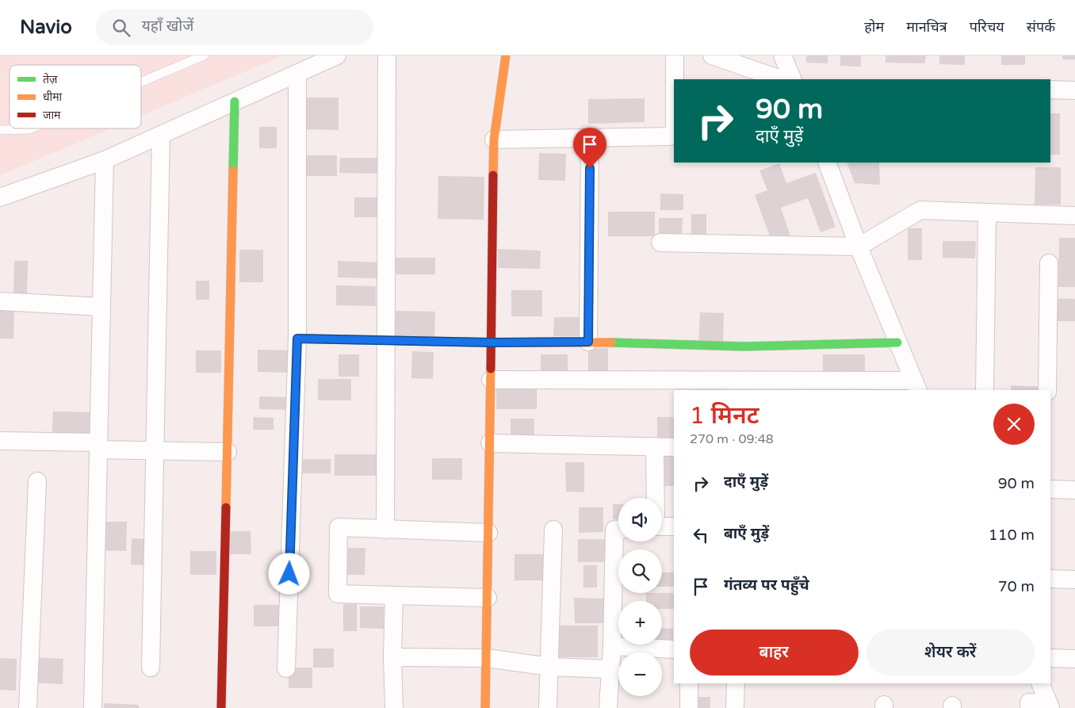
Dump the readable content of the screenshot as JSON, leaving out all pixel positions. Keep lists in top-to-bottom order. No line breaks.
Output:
{"legend":["तेज़","धीमा","जाम"],"page":{"header":"Navio","search":"यहाँ खोजें","nav":["होम","मानचित्र","परिचय","संपर्क"],"turn":["90 m","दाएँ मुड़ें"],"heading":["1 मिनट","270 m · 09:48"],"list":[{"name":"दाएँ मुड़ें","value":"90 m"},{"name":"बाएँ मुड़ें","value":"110 m"},{"name":"गंतव्य पर पहुँचे","value":"70 m"}],"map_buttons":["+","−"],"buttons":["बाहर","शेयर करें"]}}
